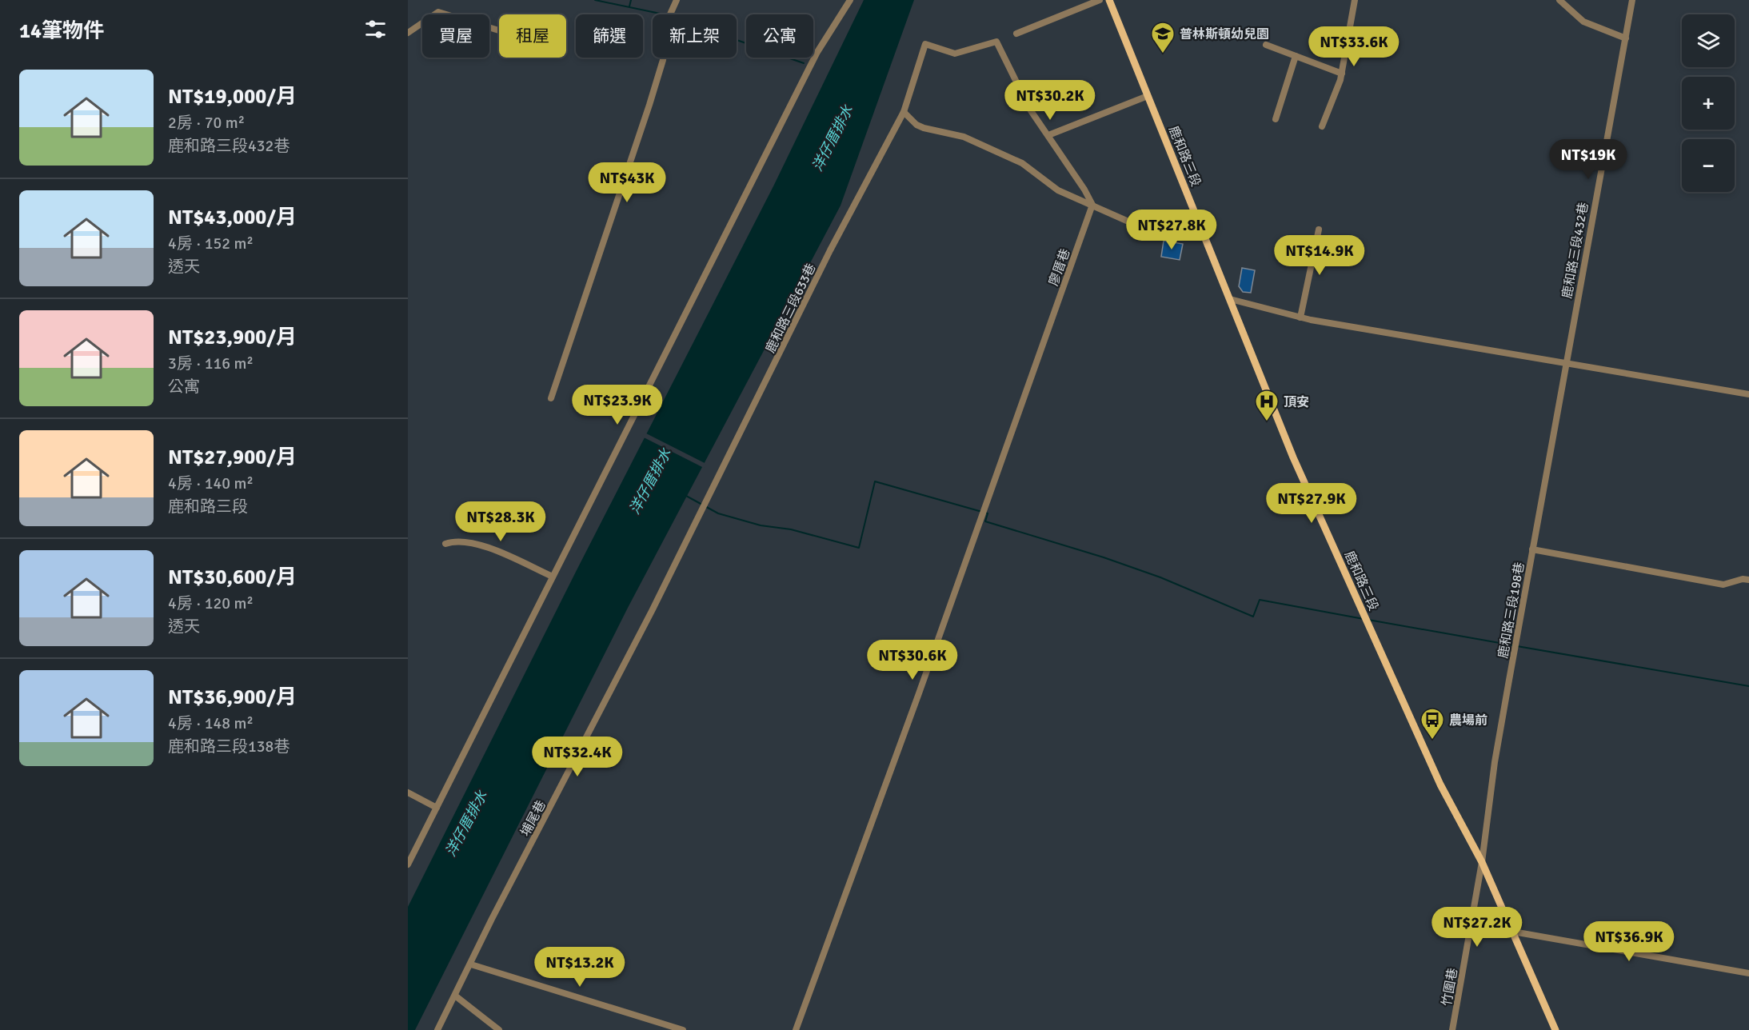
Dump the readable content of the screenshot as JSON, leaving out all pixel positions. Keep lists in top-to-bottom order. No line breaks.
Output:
{"streets":{"main road":["鹿和路三段"],"street":["鹿和路三段432巷","廖厝巷","鹿和路三段633巷","鹿和路三段198巷","埔尾巷","竹圍巷"]},"crossings":[["鹿和路三段","鹿和路三段198巷"],["鹿和路三段","竹圍巷"],["鹿和路三段432巷","鹿和路三段198巷"],["鹿和路三段633巷","埔尾巷"],["鹿和路三段198巷","竹圍巷"]],"water":["洋仔厝排水"],"places":{"school or university":["普林斯頓幼兒園"],"hospital":["頂安"],"bus stop":["農場前"]},"page":{"heading":"14筆物件","map_buttons":["+","−"],"chip":["買屋","租屋","篩選","新上架","公寓"],"price":["NT$33.6K","NT$30.2K","NT$19K","NT$43K","NT$27.8K","NT$14.9K","NT$23.9K","NT$27.9K","NT$28.3K","NT$30.6K","NT$32.4K","NT$27.2K","NT$36.9K","NT$13.2K"],"list":[{"name":"NT$19,000/月","note":"2房 · 70 m² · 鹿和路三段432巷"},{"name":"NT$43,000/月","note":"4房 · 152 m² · 透天"},{"name":"NT$23,900/月","note":"3房 · 116 m² · 公寓"},{"name":"NT$27,900/月","note":"4房 · 140 m² · 鹿和路三段"},{"name":"NT$30,600/月","note":"4房 · 120 m² · 透天"},{"name":"NT$36,900/月","note":"4房 · 148 m² · 鹿和路三段138巷"}]}}
